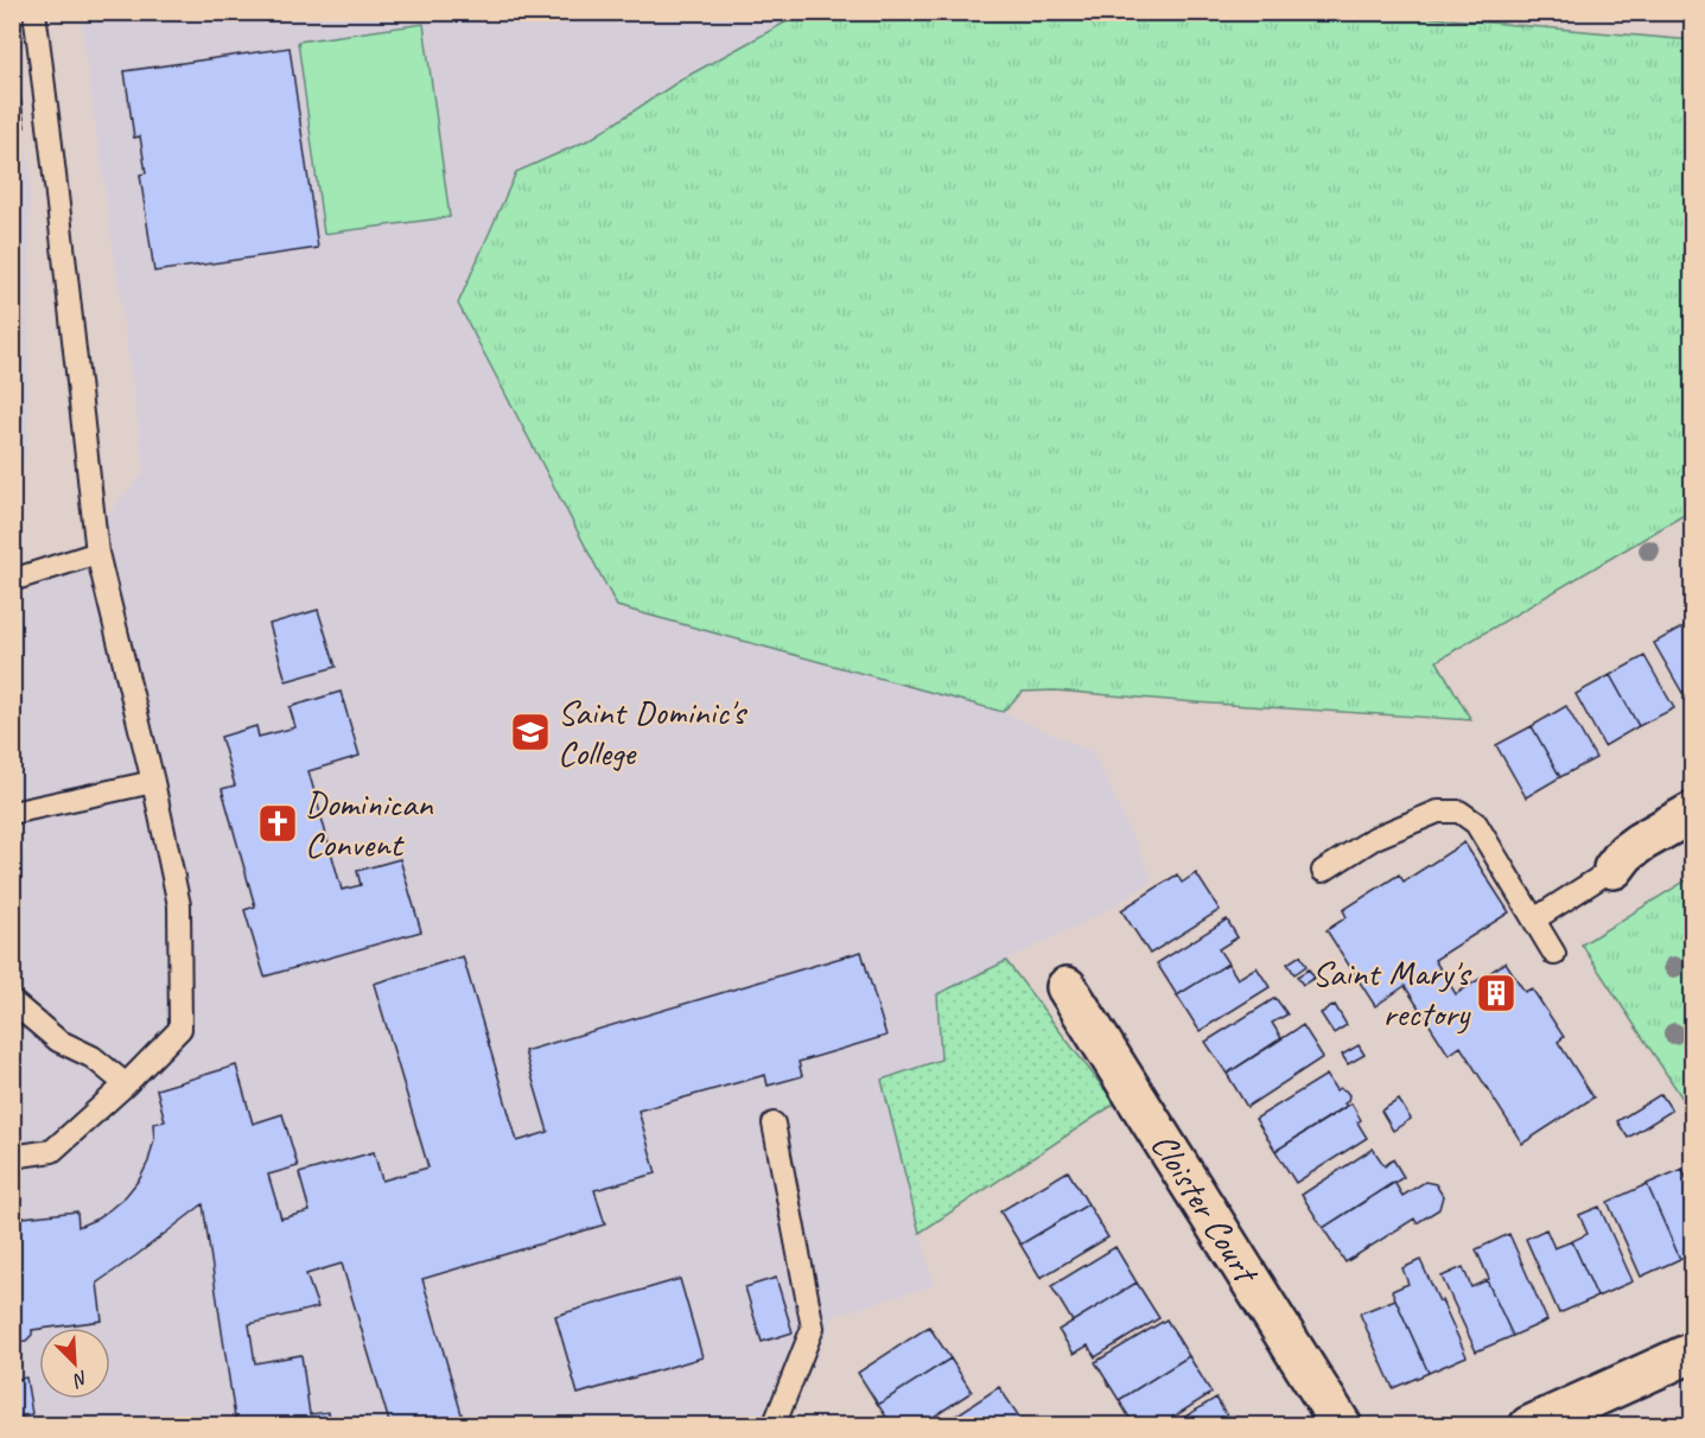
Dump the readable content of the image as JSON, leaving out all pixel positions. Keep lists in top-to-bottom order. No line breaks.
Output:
{"streets":{"street":["Cloister Court"]},"places":{"school or university":["Saint Dominic's College"],"church":["Dominican Convent"],"building":["Saint Mary's rectory"]},"north":"bottom right"}
